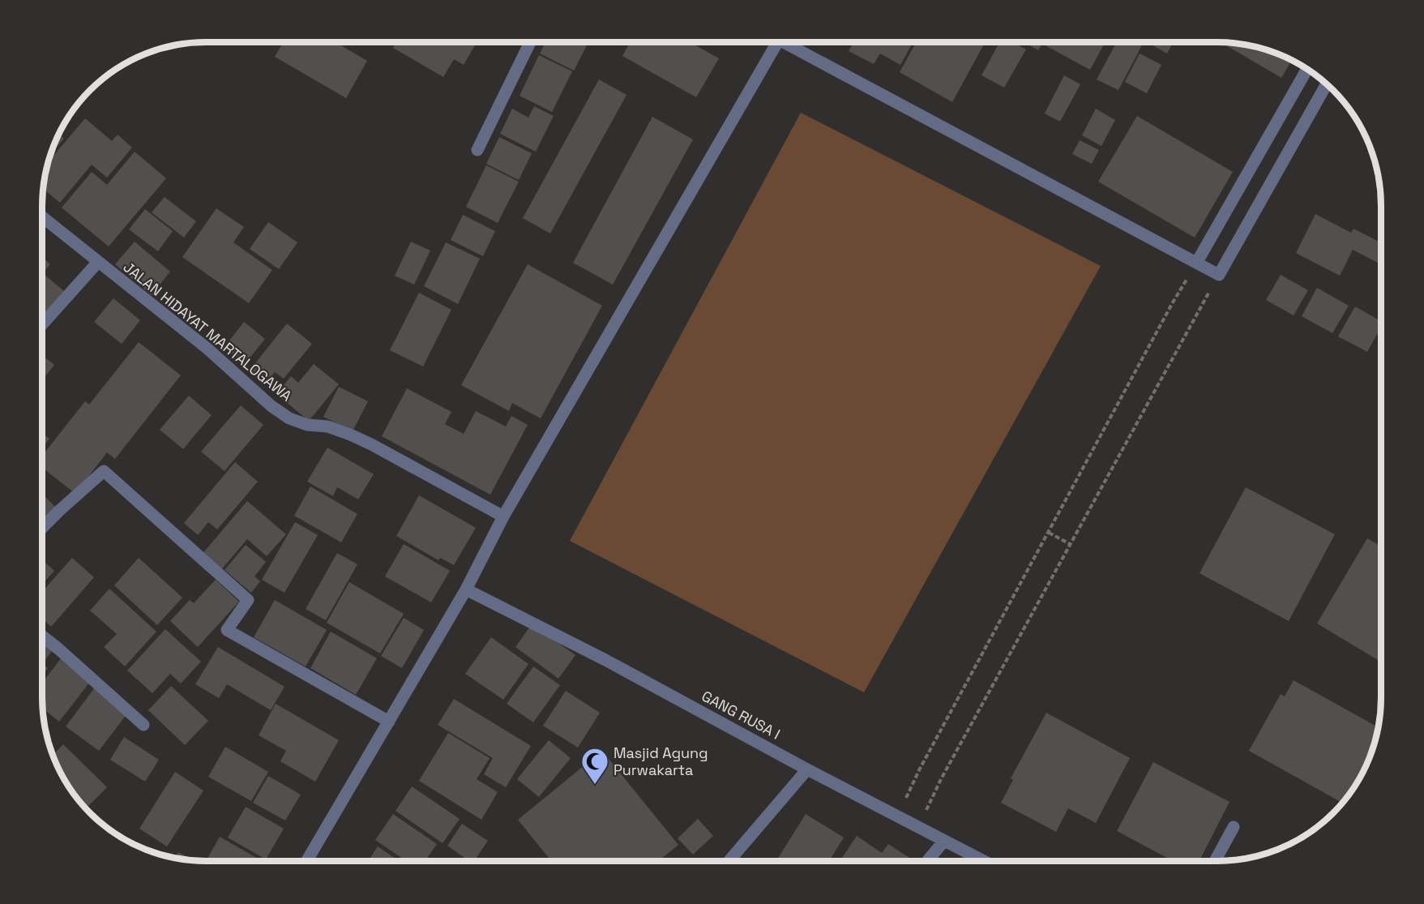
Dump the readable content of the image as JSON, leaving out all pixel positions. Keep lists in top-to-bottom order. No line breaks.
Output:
{"streets":{"street":["JALAN HIDAYAT MARTALOGAWA","GANG RUSA I"]},"places":{"mosque":["Masjid Agung Purwakarta"]}}
